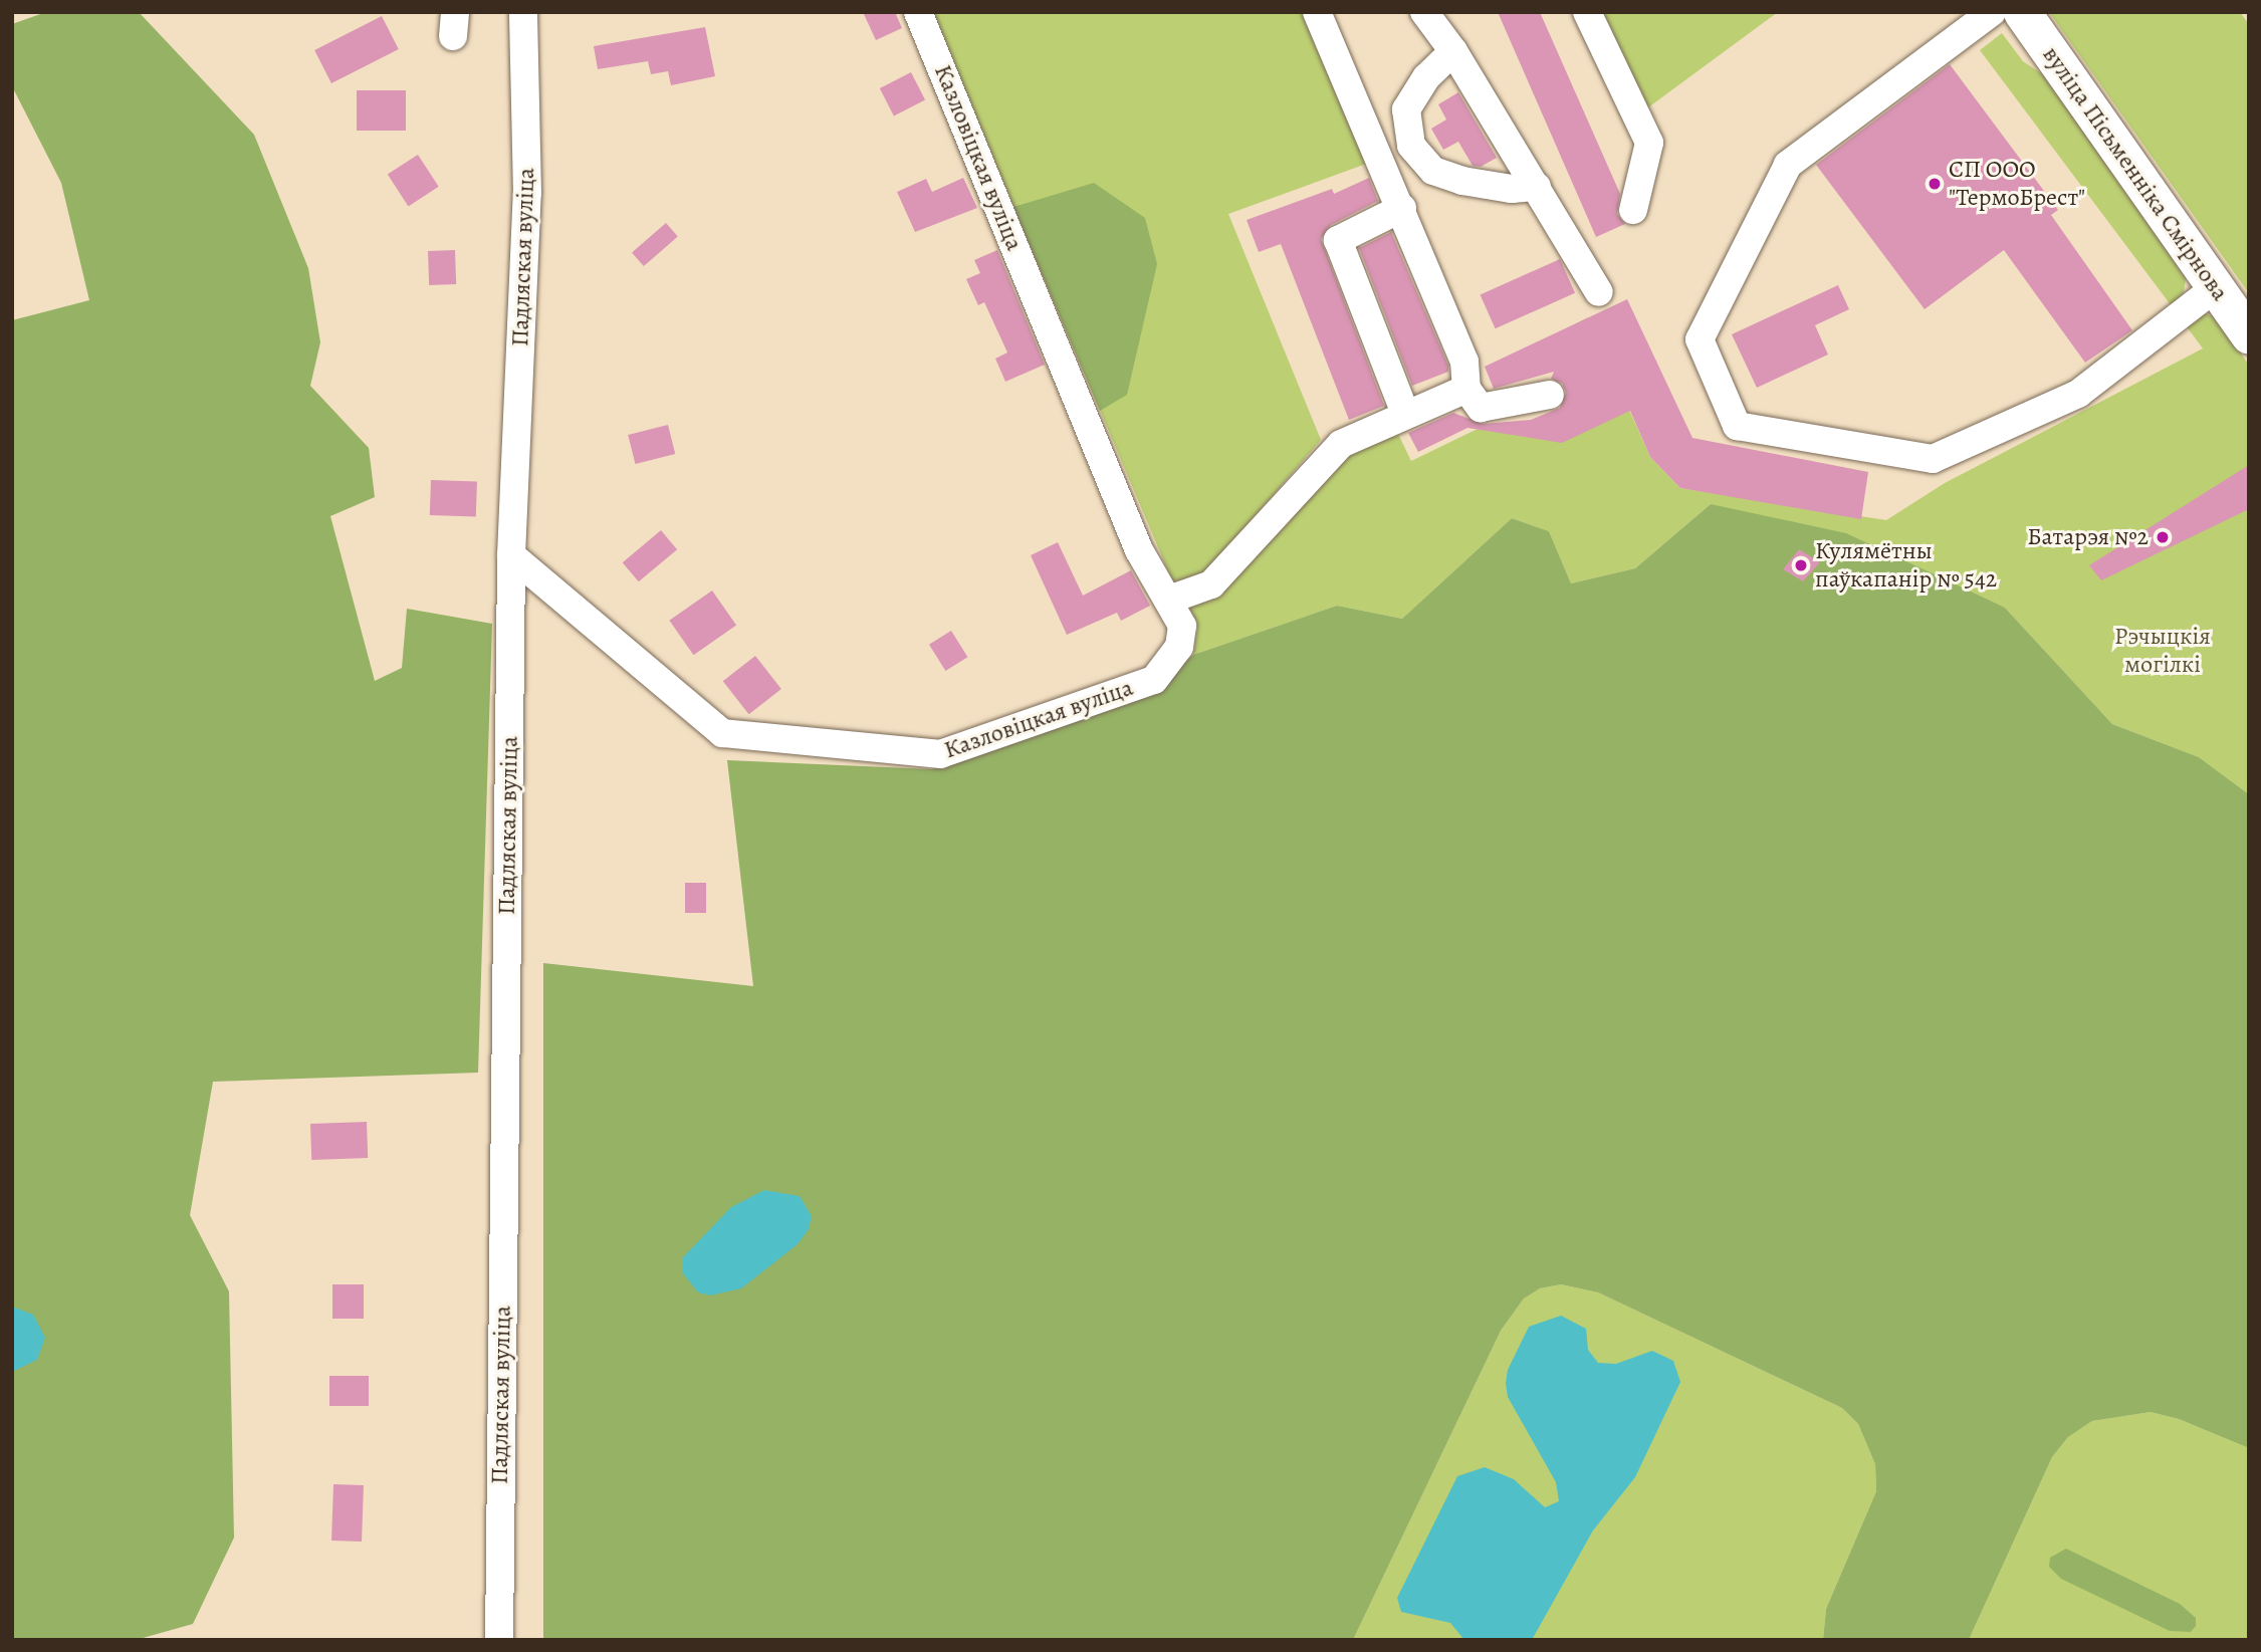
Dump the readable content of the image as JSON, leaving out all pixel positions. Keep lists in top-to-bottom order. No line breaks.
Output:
{"streets":{"main road":["вуліца Пісьменніка Смірнова"],"street":["Казловіцкая вуліца","Падляская вуліца"]},"crossings":[["Казловіцкая вуліца","Падляская вуліца"]],"parks":["Рэчыцкія могілкі"],"places":["СП ООО \"ТермоБрест\"","Батарэя №2","Кулямётны паўкапанір № 542"]}
